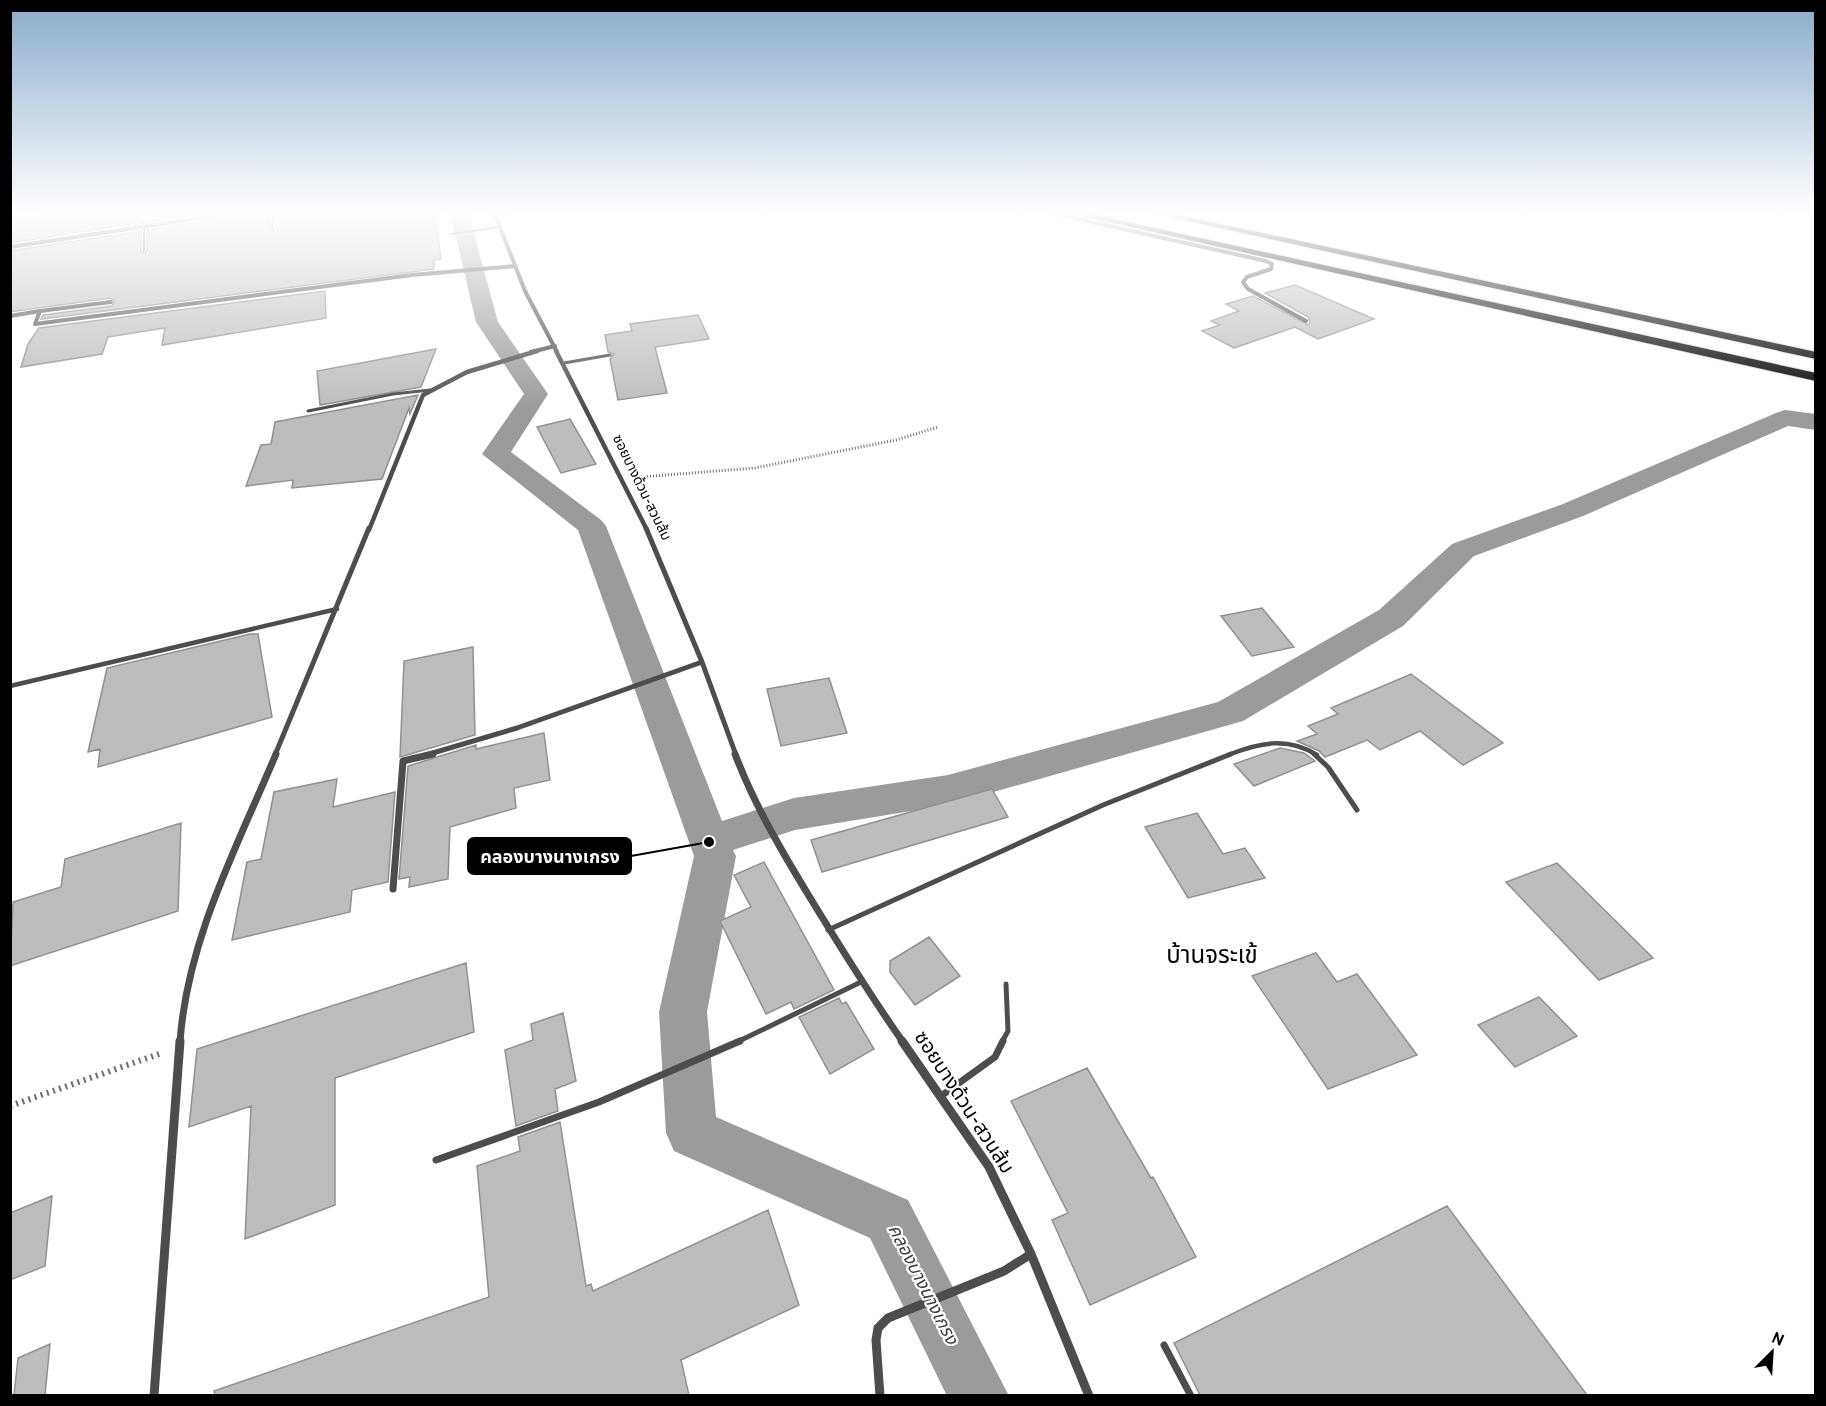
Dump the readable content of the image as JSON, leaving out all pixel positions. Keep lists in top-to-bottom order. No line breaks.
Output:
{"streets":{"street":["ซอยบางด้วน-สวนส้ม"]},"districts":["บ้านจระเข้"],"water":["คลองบางนางเกรง"],"places":["คลองบางนางเกรง"],"north":"top right"}
